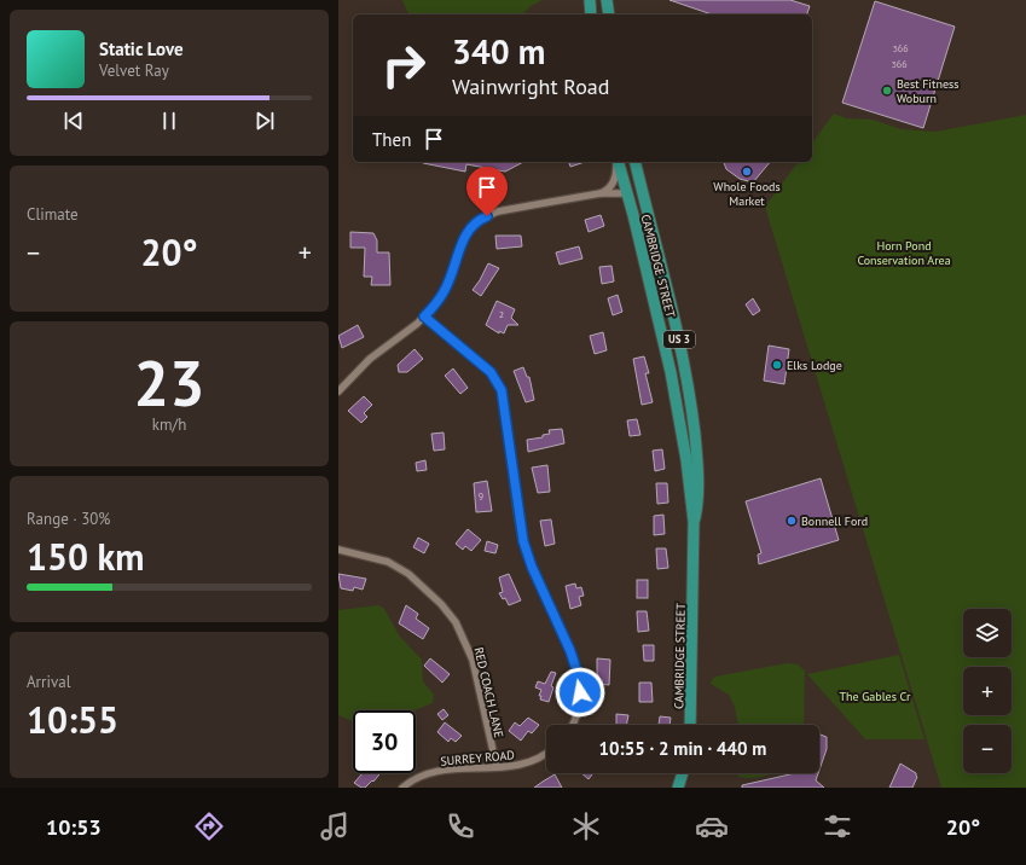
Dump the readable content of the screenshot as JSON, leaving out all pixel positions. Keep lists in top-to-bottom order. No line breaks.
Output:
{"streets":{"highway":["CAMBRIDGE STREET","US 3"],"street":["RED COACH LANE","SURREY ROAD"]},"crossings":[["RED COACH LANE","SURREY ROAD"]],"parks":["Horn Pond Conservation Area","The Gables Cr"],"places":["Best Fitness Woburn","Whole Foods Market","Elks Lodge","Bonnell Ford"],"house_numbers":["366","366","2","9"],"page":{"turn":["340 m","Wainwright Road"],"song":["Static Love","Velvet Ray"],"then":"Then","tile":["Climate",["23","km/h"],["Range · 30%","150 km"],["Arrival","10:55"]],"heat":["−","20°","+"],"map_buttons":["+","−"],"limit":"30","trip":"10:55 · 2 min · 440 m","tabs":["10:53","20°"]}}
